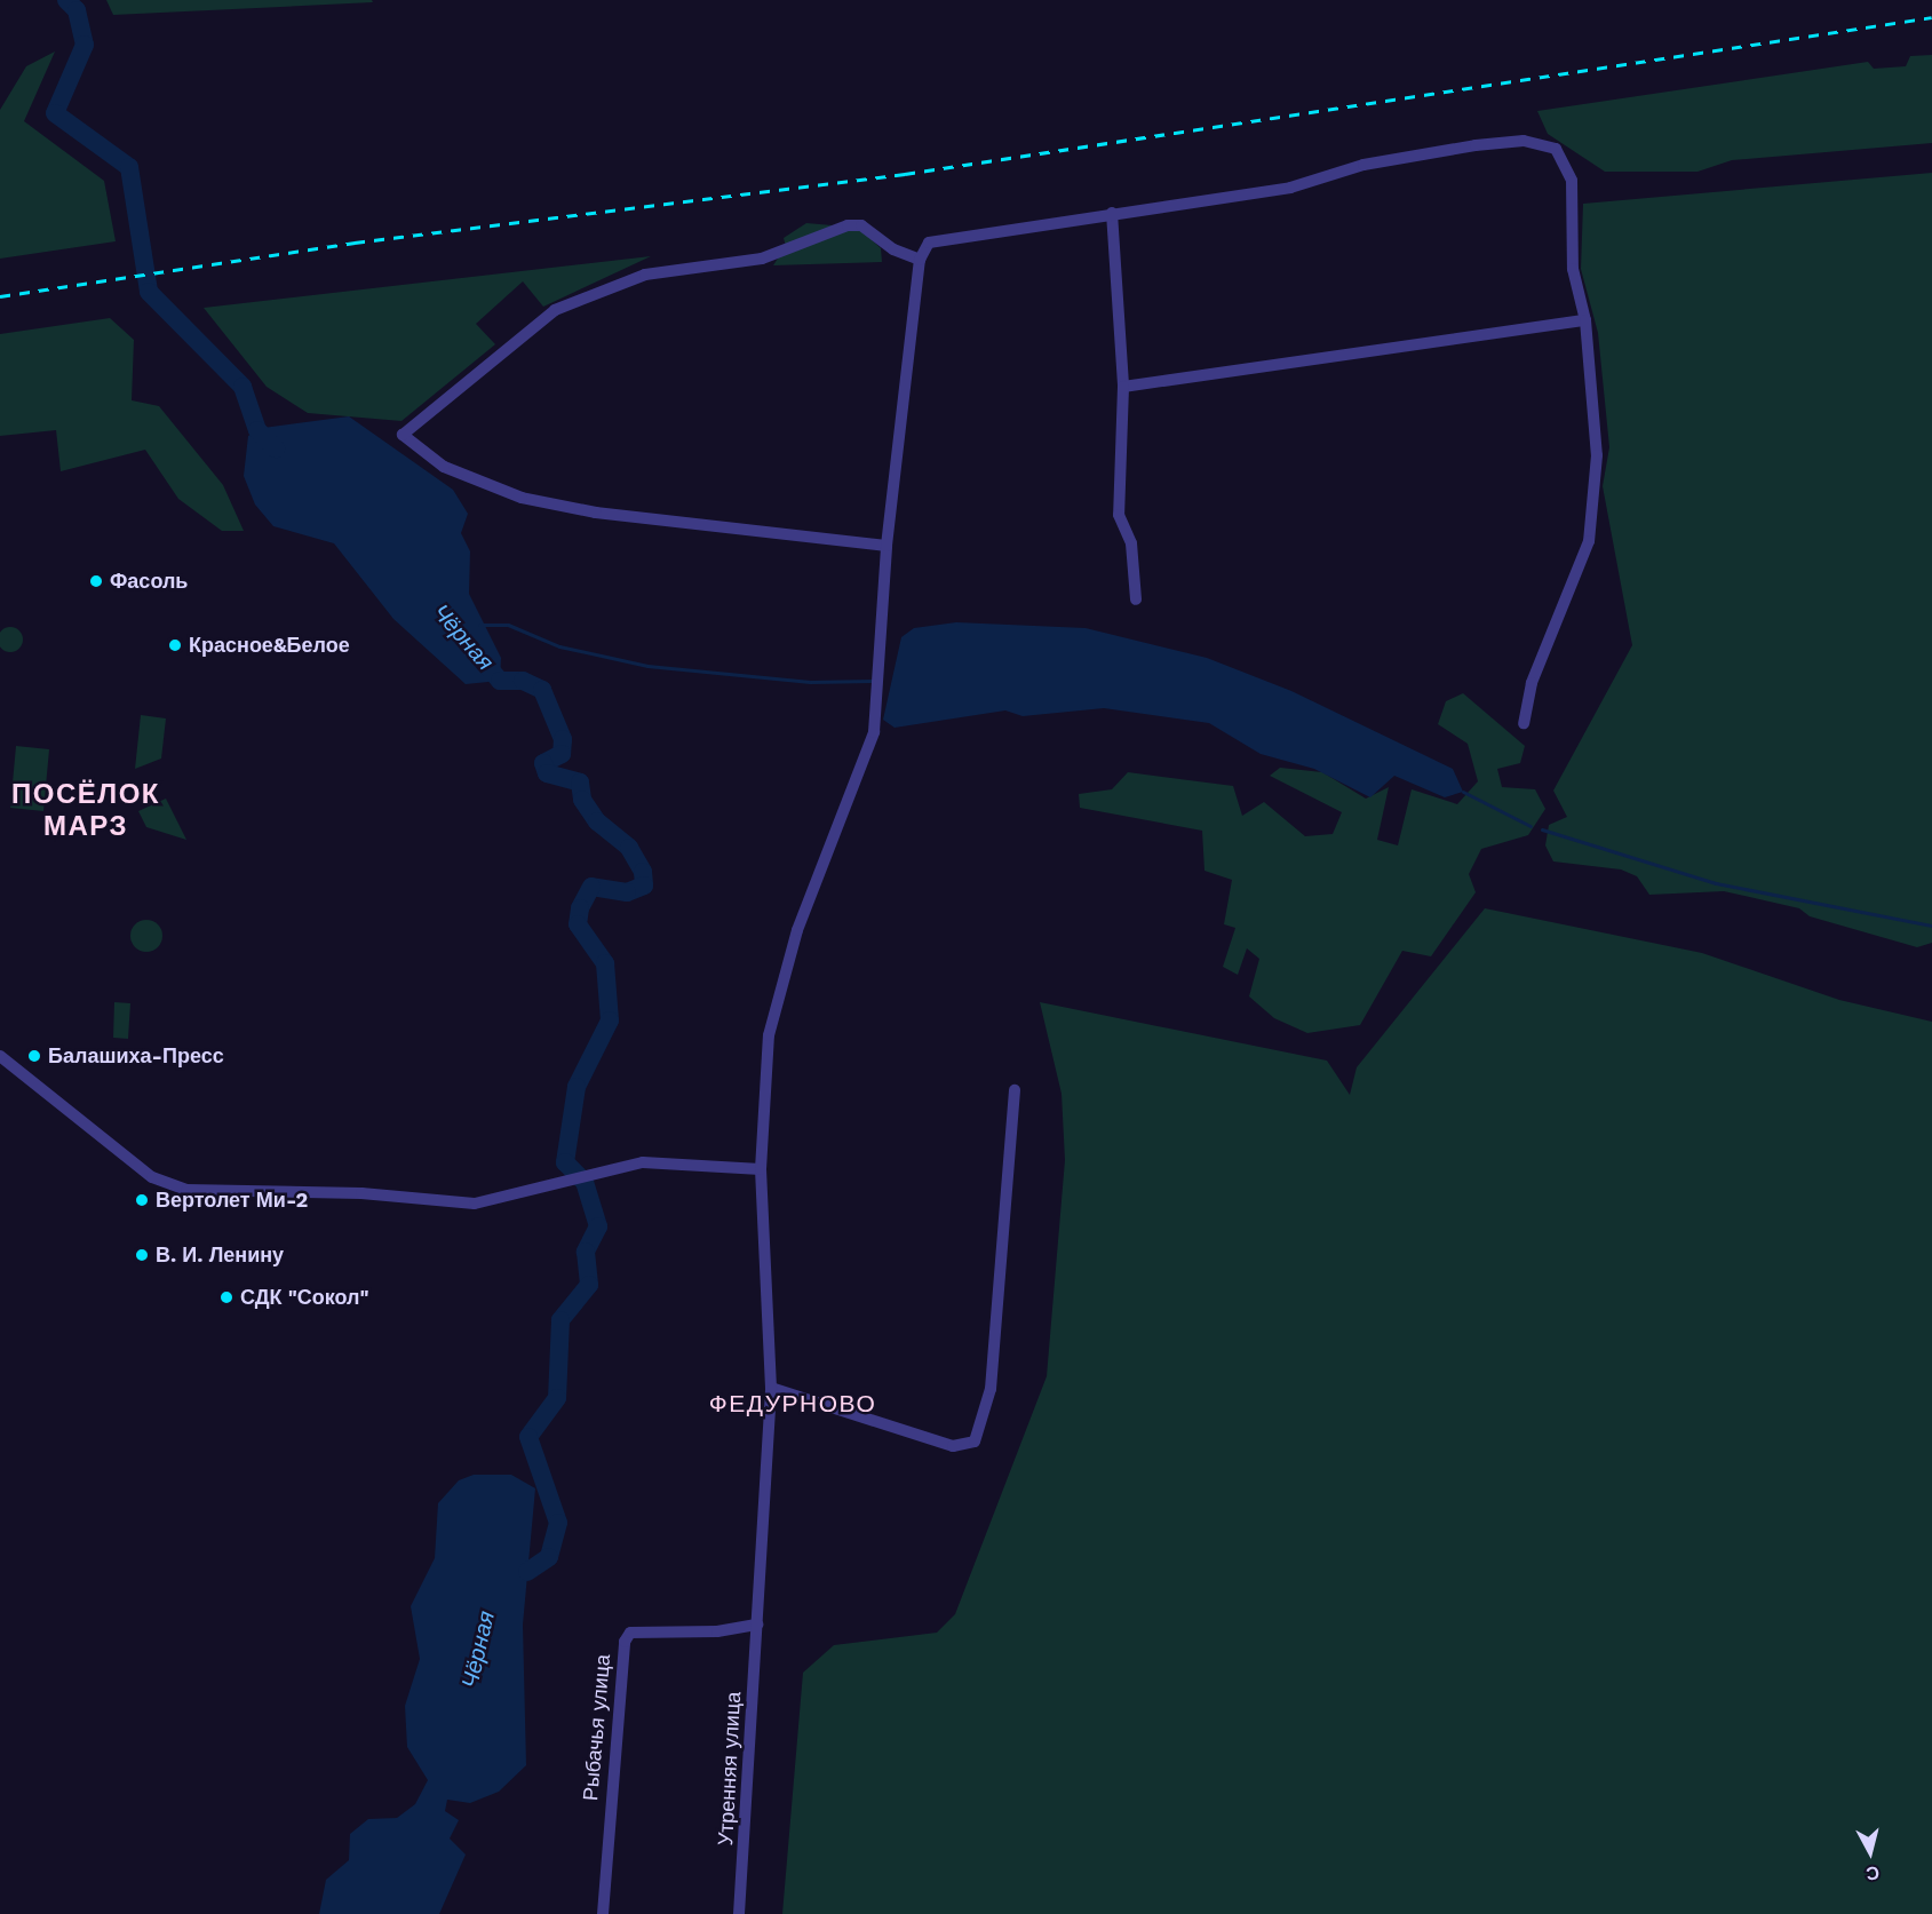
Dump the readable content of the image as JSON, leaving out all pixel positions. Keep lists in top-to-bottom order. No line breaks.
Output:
{"streets":{"street":["Рыбачья улица","Утренняя улица"]},"crossings":[["Рыбачья улица","Утренняя улица"]],"districts":["ПОСЁЛОК МАРЗ","ФЕДУРНОВО"],"water":["Чёрная"],"places":["Фасоль","Красное&Белое","Балашиха-Пресс","Вертолет Ми-2","В. И. Ленину","СДК \"Сокол\""],"north":"bottom"}
